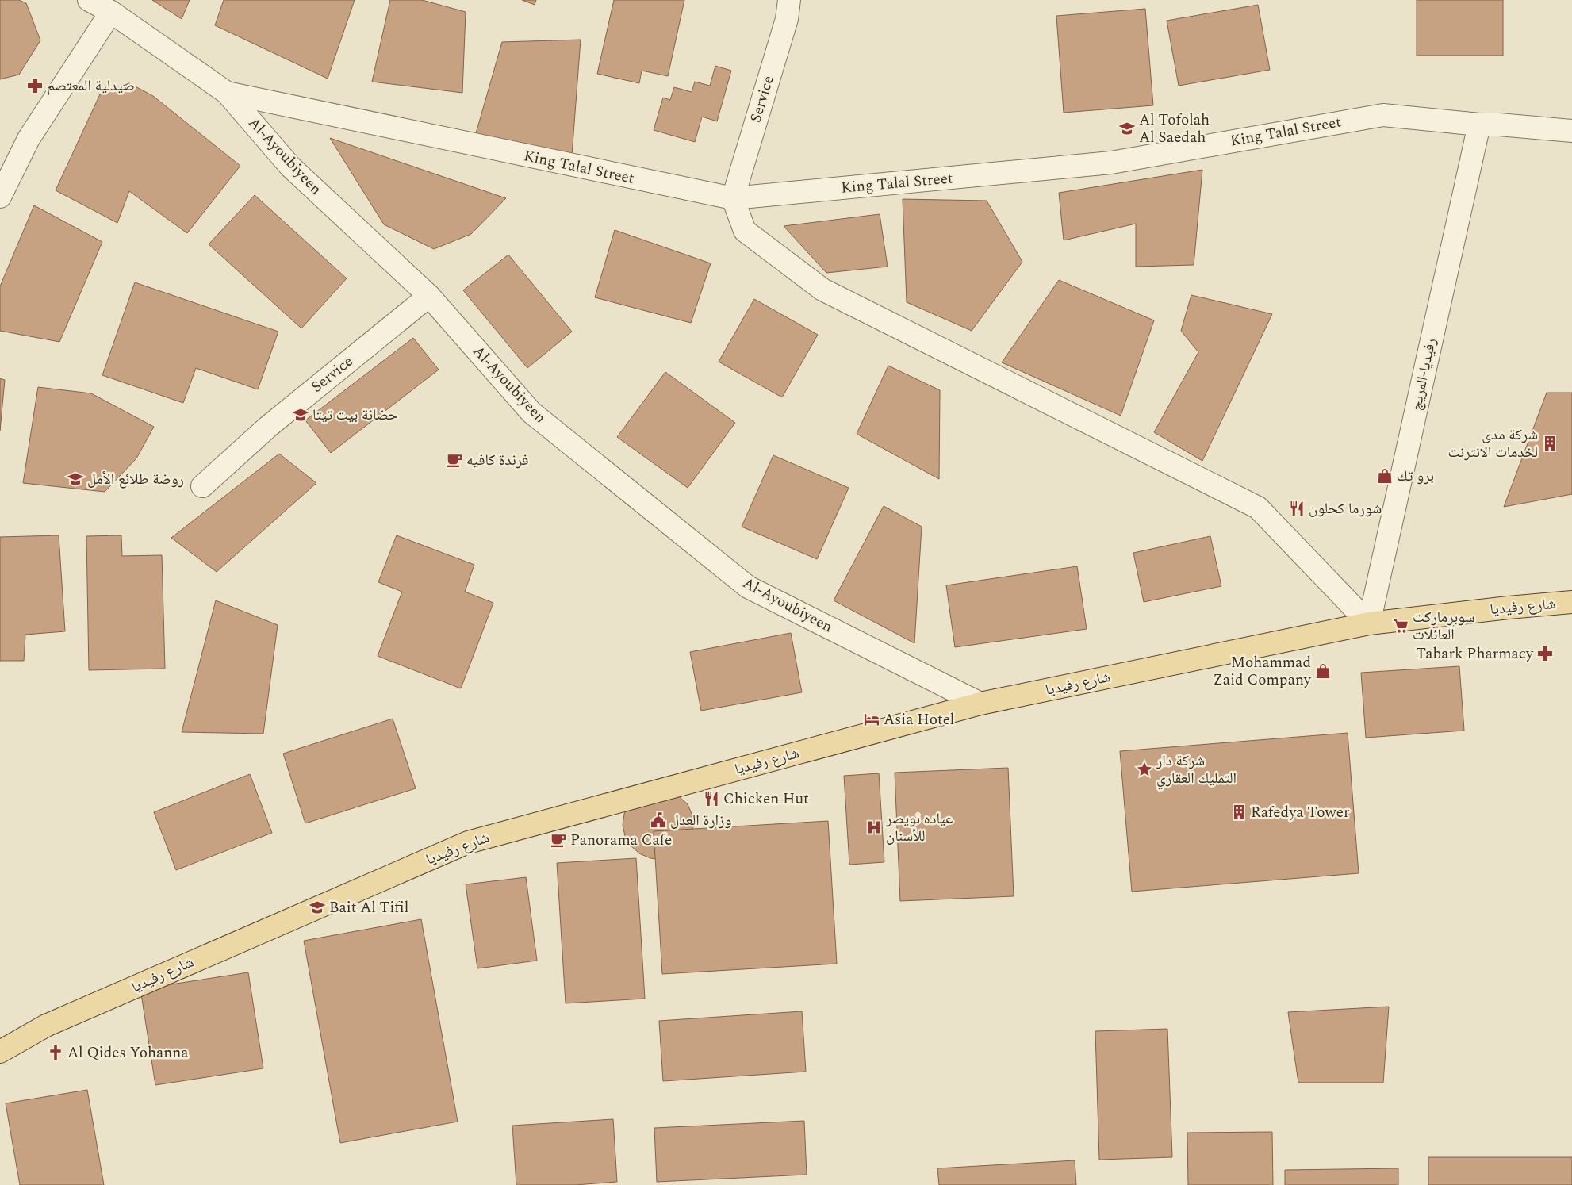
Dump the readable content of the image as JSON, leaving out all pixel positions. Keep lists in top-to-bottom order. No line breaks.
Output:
{"streets":{"main road":["شارع رفيديا"],"street":["Service","King Talal Street","Al-Ayoubiyeen","رفيديا-المريج"]},"crossings":[["Service","King Talal Street"],["Service","Al-Ayoubiyeen"],["King Talal Street","Al-Ayoubiyeen"],["King Talal Street","رفيديا-المريج"],["Al-Ayoubiyeen","شارع رفيديا"],["رفيديا-المريج","شارع رفيديا"]],"places":{"pharmacy":["صيدلية المعتصم","Tabark Pharmacy"],"school or university":["Al Tofolah Al Saedah","حضانة بيت تيتا","روضة طلائع الأمل","Bait Al Tifil"],"building":["شركة مدى لخدمات الانترنت","Rafedya Tower"],"cafe":["فرندة كافيه","Panorama Cafe"],"shop":["برو تك","Mohammad Zaid Company"],"restaurant":["شورما كحلون","Chicken Hut"],"supermarket":["سوبرماركت العائلات"],"hotel":["Asia Hotel"],"place":["شركة دار التمليك العقاري"],"public building":["وزارة العدل"],"hospital":["عياده نويصر للأسنان"],"church":["Al Qides Yohanna"]}}
